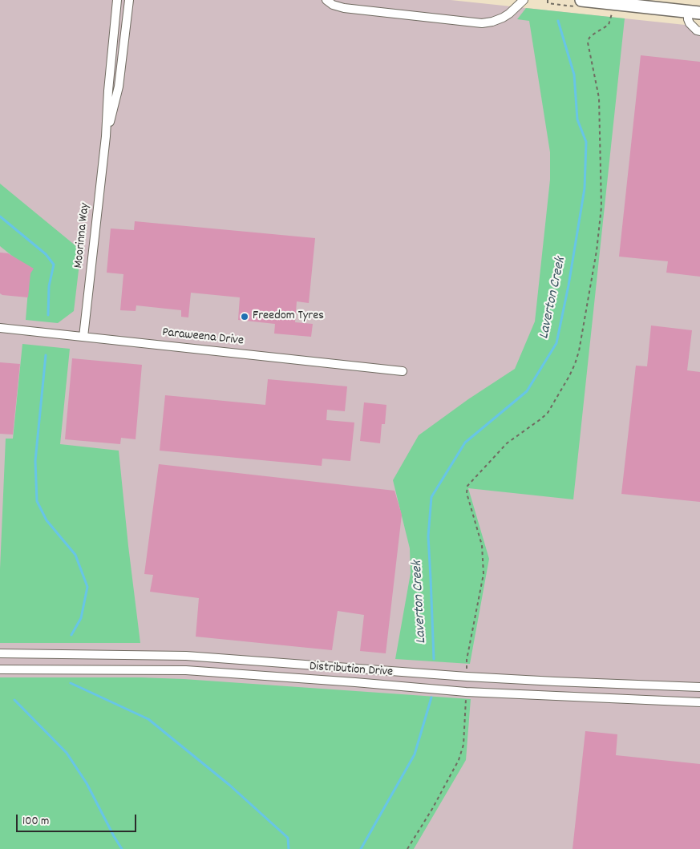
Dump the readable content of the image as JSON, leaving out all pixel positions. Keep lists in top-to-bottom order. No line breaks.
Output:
{"streets":{"street":["Moorinna Way","Paraweena Drive","Distribution Drive"]},"crossings":[["Moorinna Way","Paraweena Drive"]],"water":["Laverton Creek"],"places":["Freedom Tyres"],"scale_bar":"100 m"}
